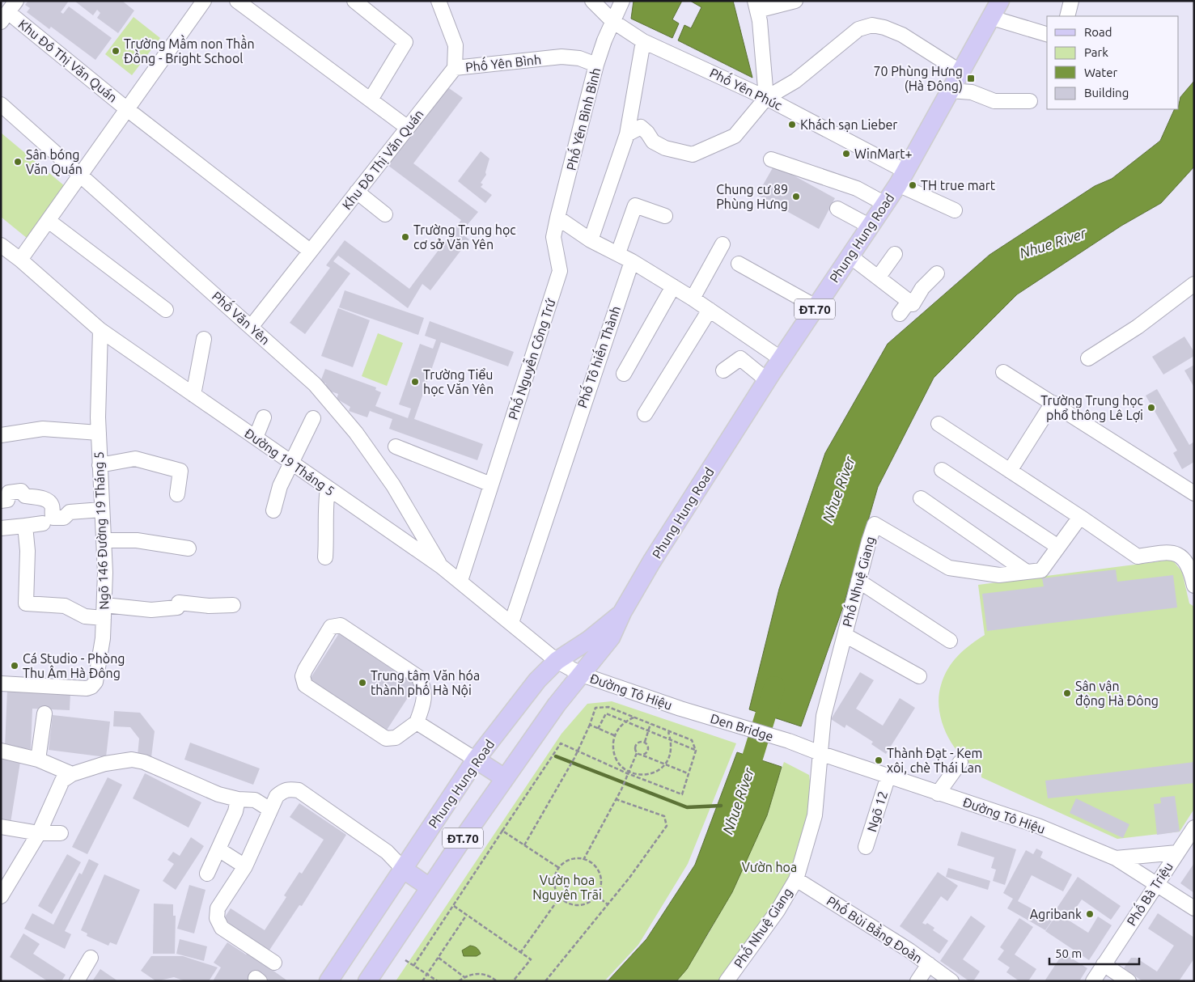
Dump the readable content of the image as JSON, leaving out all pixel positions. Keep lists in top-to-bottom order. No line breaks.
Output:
{"streets":{"main road":["Phung Hung Road","ĐT.70"],"street":["Khu Đô Thị Văn Quán","Phố Yên Bình","Phố Yên Phúc","Phố Yên Bình Bình","Phố Văn Yên","Phố Tô hiến Thành","Phố Nguyễn Công Trứ","Đường 19 Tháng 5","Ngõ 146 Đường 19 Tháng 5","Phố Nhuệ Giang","Đường Tô Hiệu","Den Bridge","Ngõ 12","Phố Bà Triệu","Phố Bùi Bằng Đoàn"]},"crossings":[["Khu Đô Thị Văn Quán","Phố Yên Bình"],["Khu Đô Thị Văn Quán","Phố Văn Yên"],["Khu Đô Thị Văn Quán","Đường 19 Tháng 5"],["Phố Yên Bình","Phố Yên Bình Bình"],["Phố Yên Phúc","Phố Yên Bình Bình"],["Phố Yên Phúc","Phung Hung Road"],["Phố Yên Bình Bình","Phố Nguyễn Công Trứ"],["Phung Hung Road","Đường 19 Tháng 5"],["Phung Hung Road","Đường Tô Hiệu"],["Phố Văn Yên","Đường 19 Tháng 5"],["Phố Tô hiến Thành","Đường 19 Tháng 5"],["Phố Nguyễn Công Trứ","Đường 19 Tháng 5"],["Đường 19 Tháng 5","Ngõ 146 Đường 19 Tháng 5"],["Đường 19 Tháng 5","Đường Tô Hiệu"],["Phố Nhuệ Giang","Đường Tô Hiệu"],["Phố Nhuệ Giang","Phố Bùi Bằng Đoàn"],["Đường Tô Hiệu","Den Bridge"],["Đường Tô Hiệu","Ngõ 12"],["Đường Tô Hiệu","Phố Bà Triệu"]],"water":["Nhue River"],"parks":["Vườn hoa","Vườn hoa Nguyễn Trãi"],"places":{"other":["Trường Mầm non Thần Đồng - Bright School","Khách sạn Lieber","WinMart+","Sân bóng Văn Quán","TH true mart","Chung cư 89 Phùng Hưng","Trường Trung học cơ sở Văn Yên","Trường Tiểu học Văn Yên","Trường Trung học phổ thông Lê Lợi","Cá Studio - Phòng Thu Âm Hà Đông","Trung tâm Văn hóa thành phố Hà Nội","Sân vận động Hà Đông","Thành Đạt - Kem xôi, chè Thái Lan","Agribank"],"transit":["70 Phùng Hưng (Hà Đông)"]},"legend":["Road","Park","Water","Building"],"scale_bar":"50 m"}
